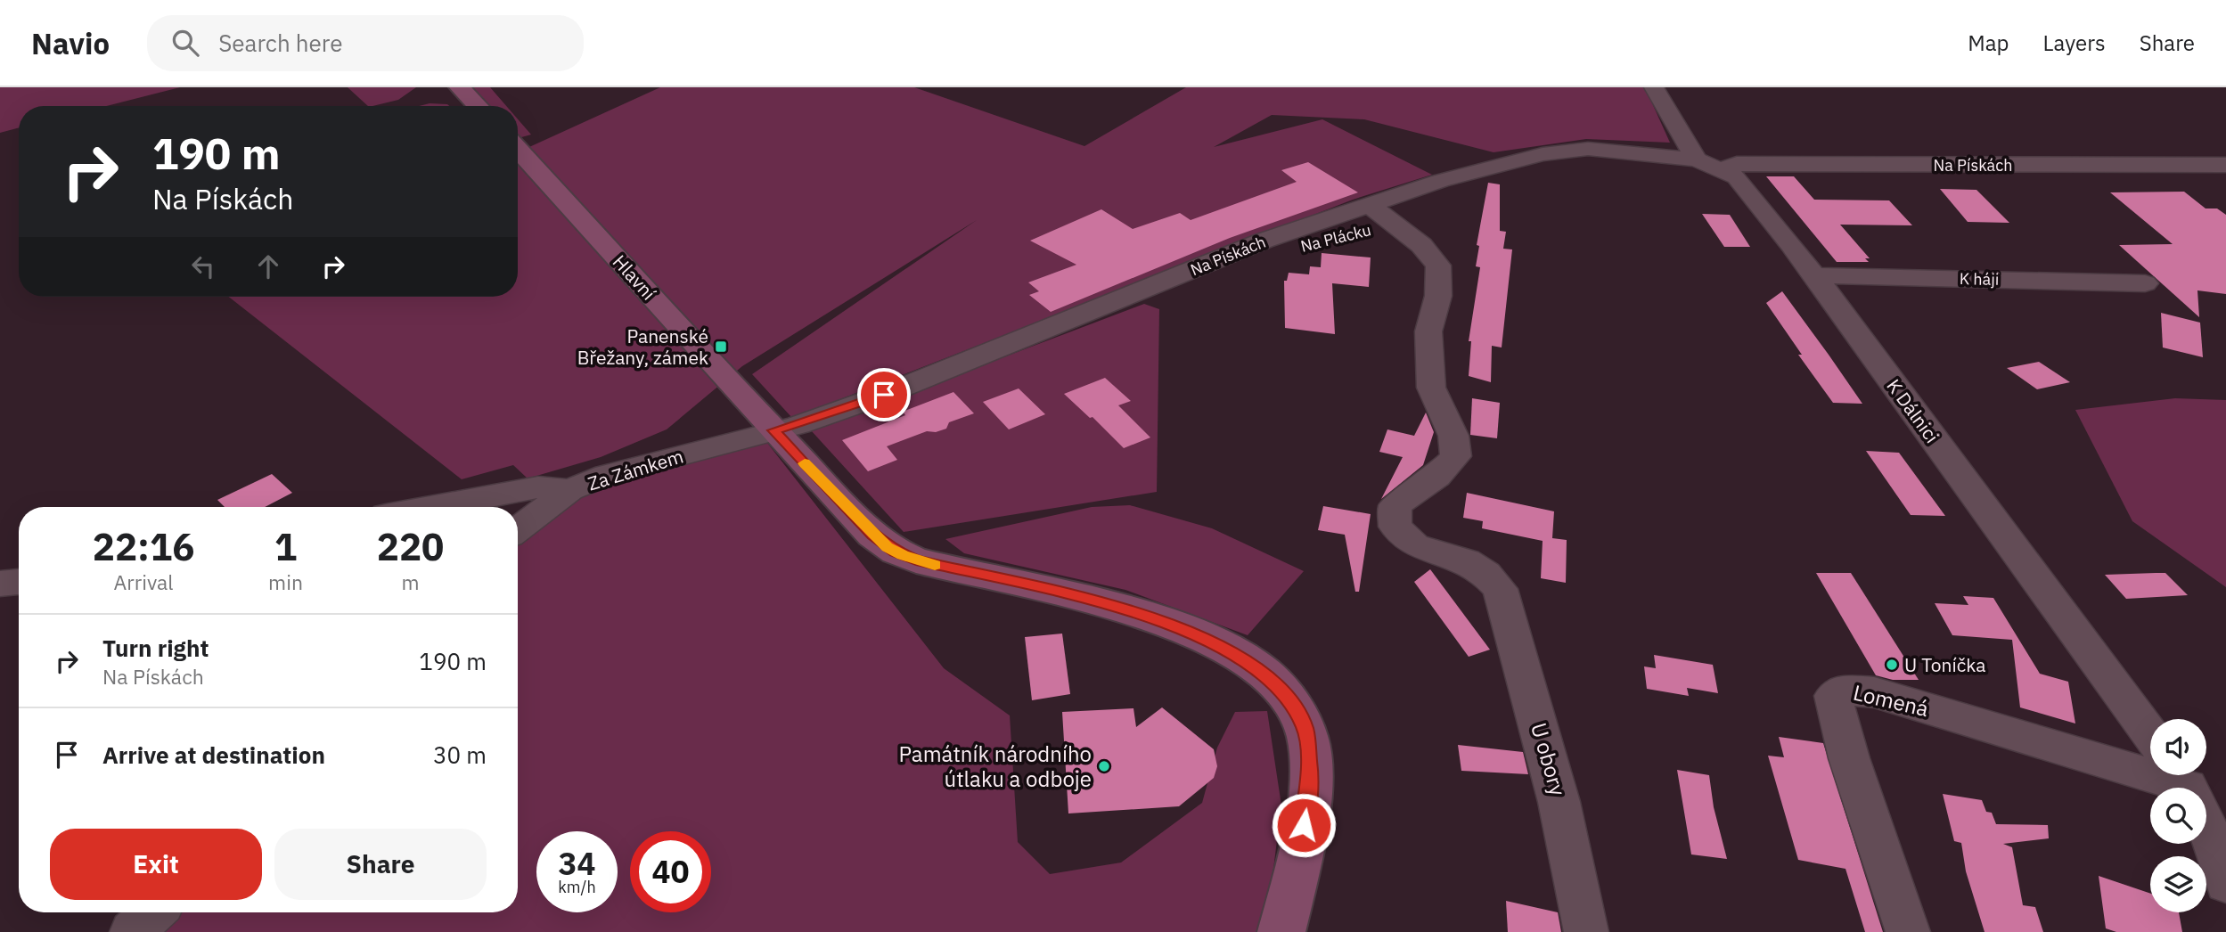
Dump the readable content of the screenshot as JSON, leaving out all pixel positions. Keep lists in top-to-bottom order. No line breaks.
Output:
{"streets":{"street":["Na Pískách","Na Plácku","Hlavní","K háji","K Dálnici","Za Zámkem","Lomená","U obory"]},"crossings":[["Na Pískách","Na Plácku"],["Na Pískách","Hlavní"],["Na Pískách","K Dálnici"],["Na Pískách","Za Zámkem"],["Na Plácku","U obory"],["Hlavní","Za Zámkem"],["K háji","K Dálnici"]],"places":{"transit":["Panenské Břežany, zámek"],"other":["U Toníčka","Památník národního útlaku a odboje"]},"page":{"header":"Navio","search":"Search here","nav":["Map","Layers","Share"],"turn":["190 m","Na Pískách"],"eta":["22:16","Arrival","1","min","220","m"],"list":[{"name":"Turn right","note":"Na Pískách","value":"190 m"},{"name":"Arrive at destination","value":"30 m"}],"buttons":["Exit","Share"],"speed":"34 km/h","limit":"40"}}
